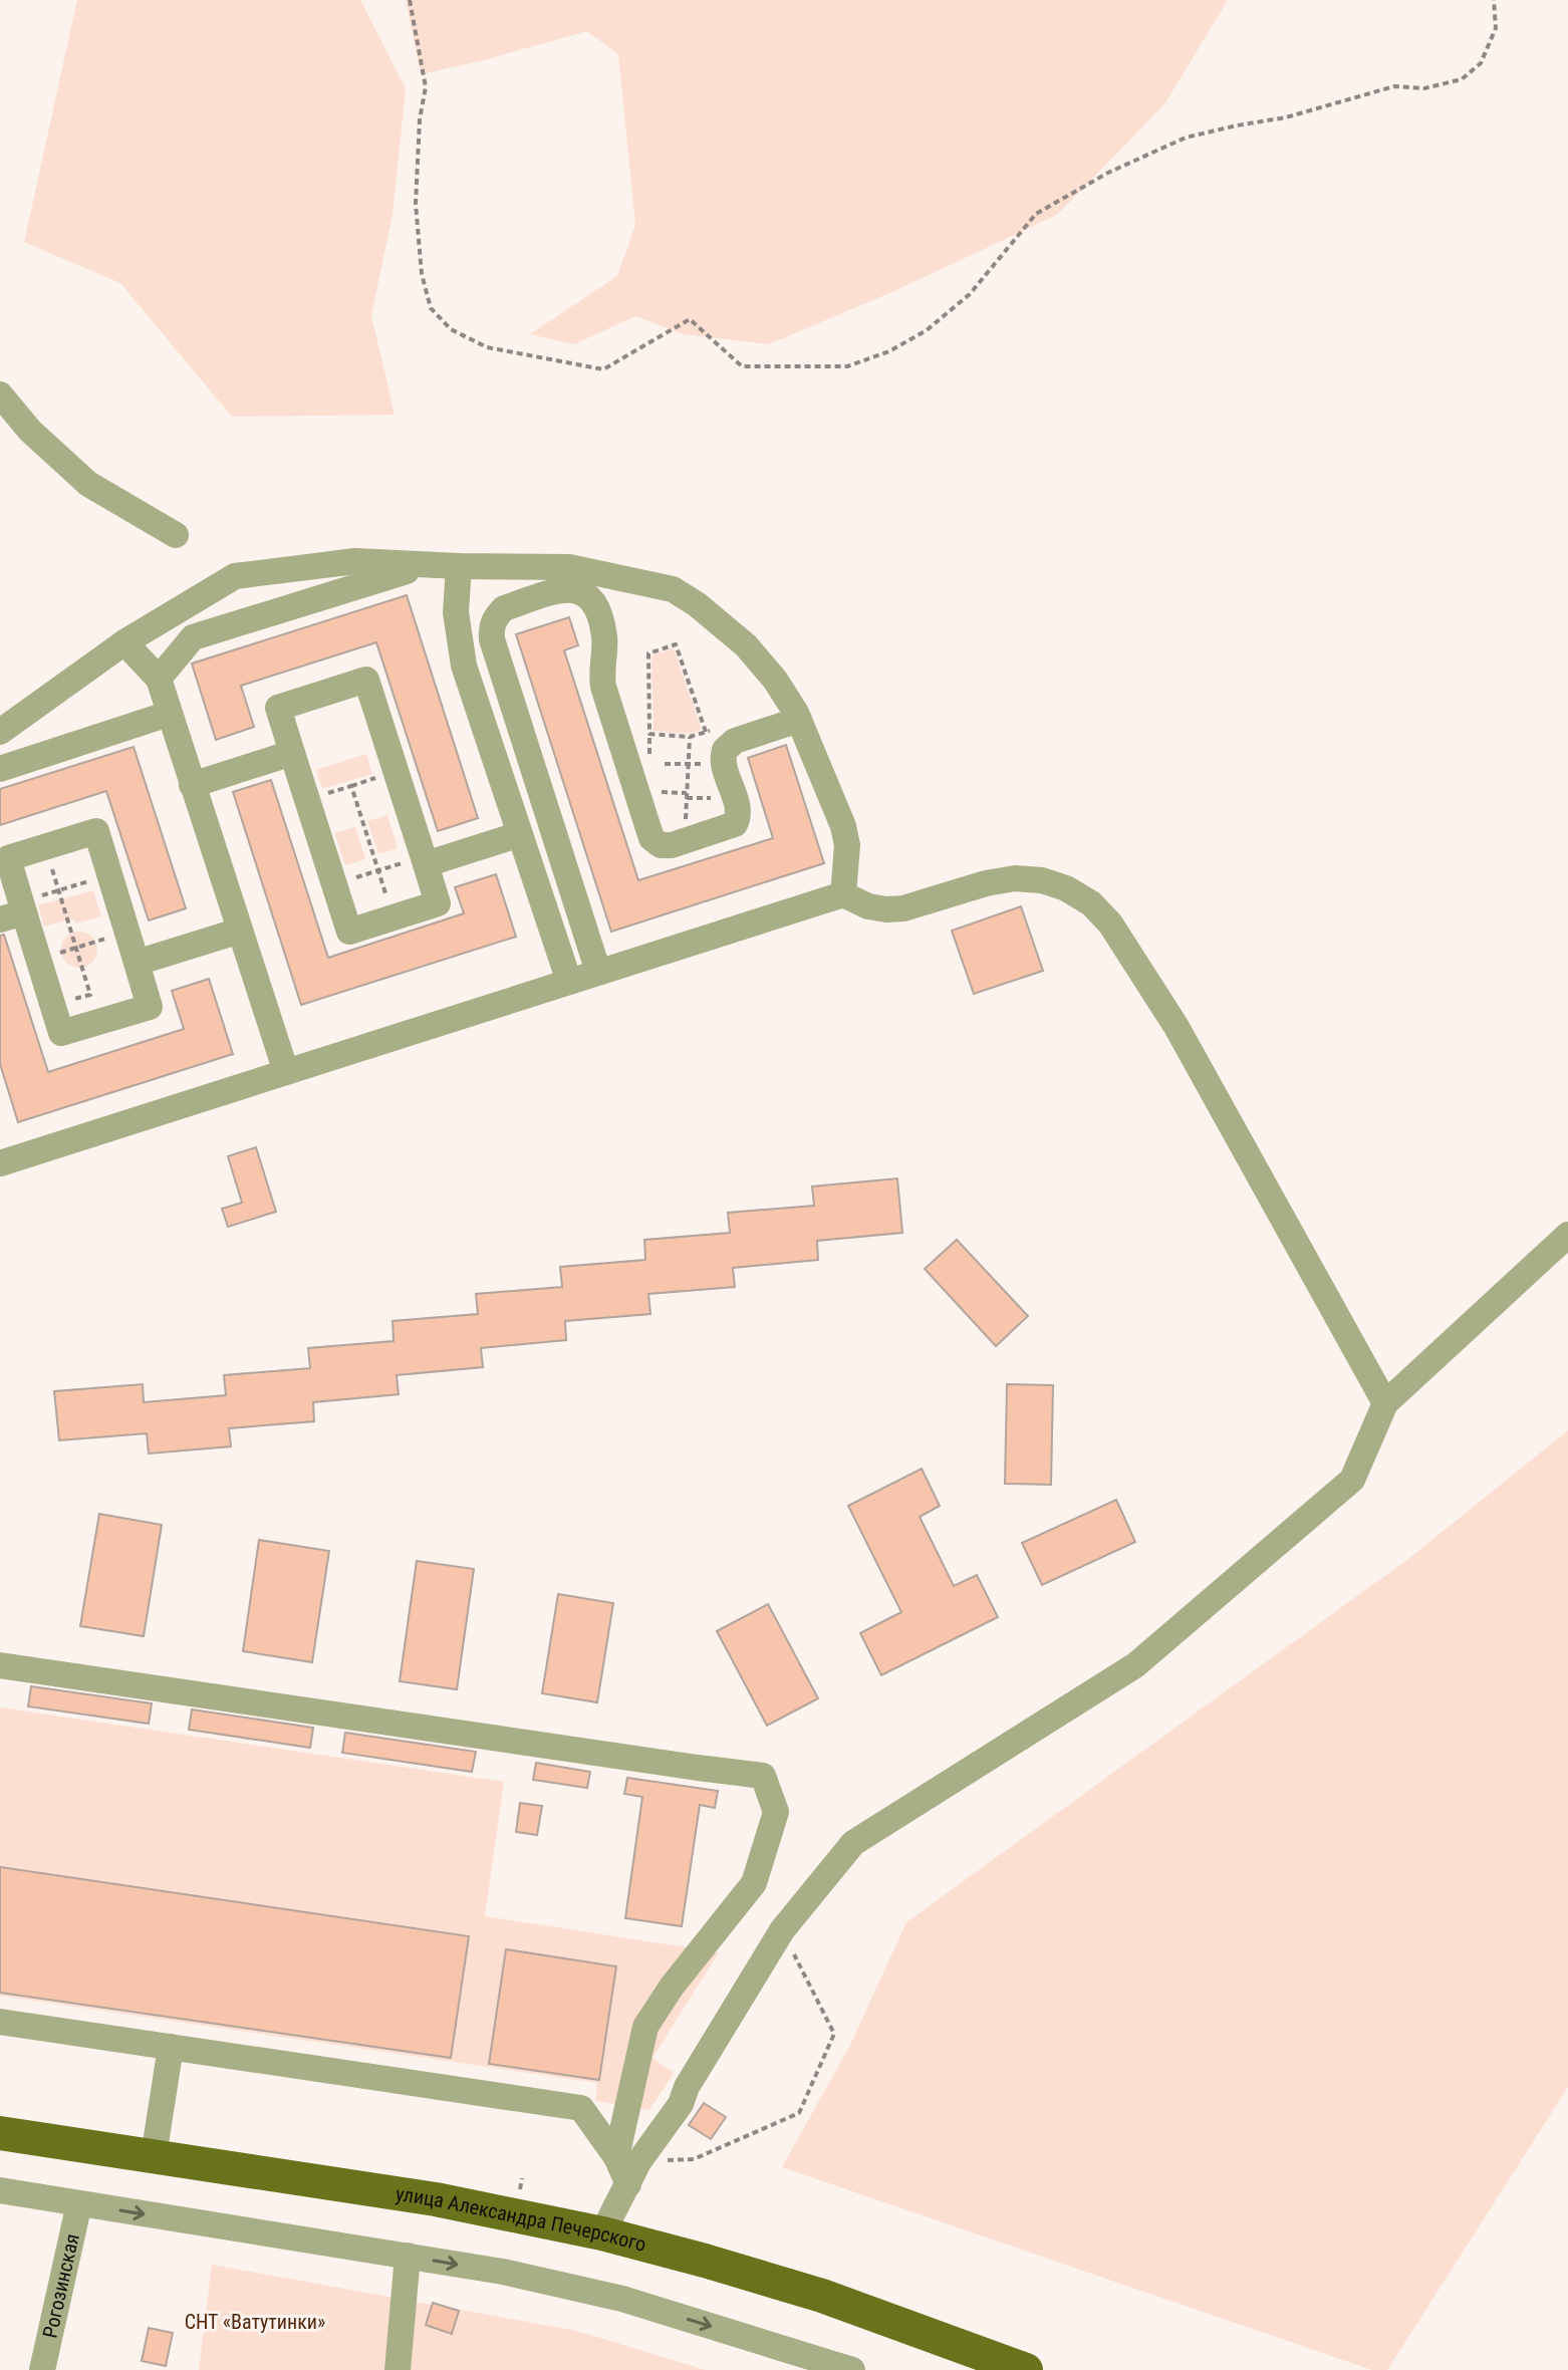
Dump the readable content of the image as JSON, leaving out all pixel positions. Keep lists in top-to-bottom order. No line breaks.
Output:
{"streets":{"main road":["улица Александра Печерского"],"street":["Рогозинская"]},"parks":["СНТ «Ватутинки»"]}
